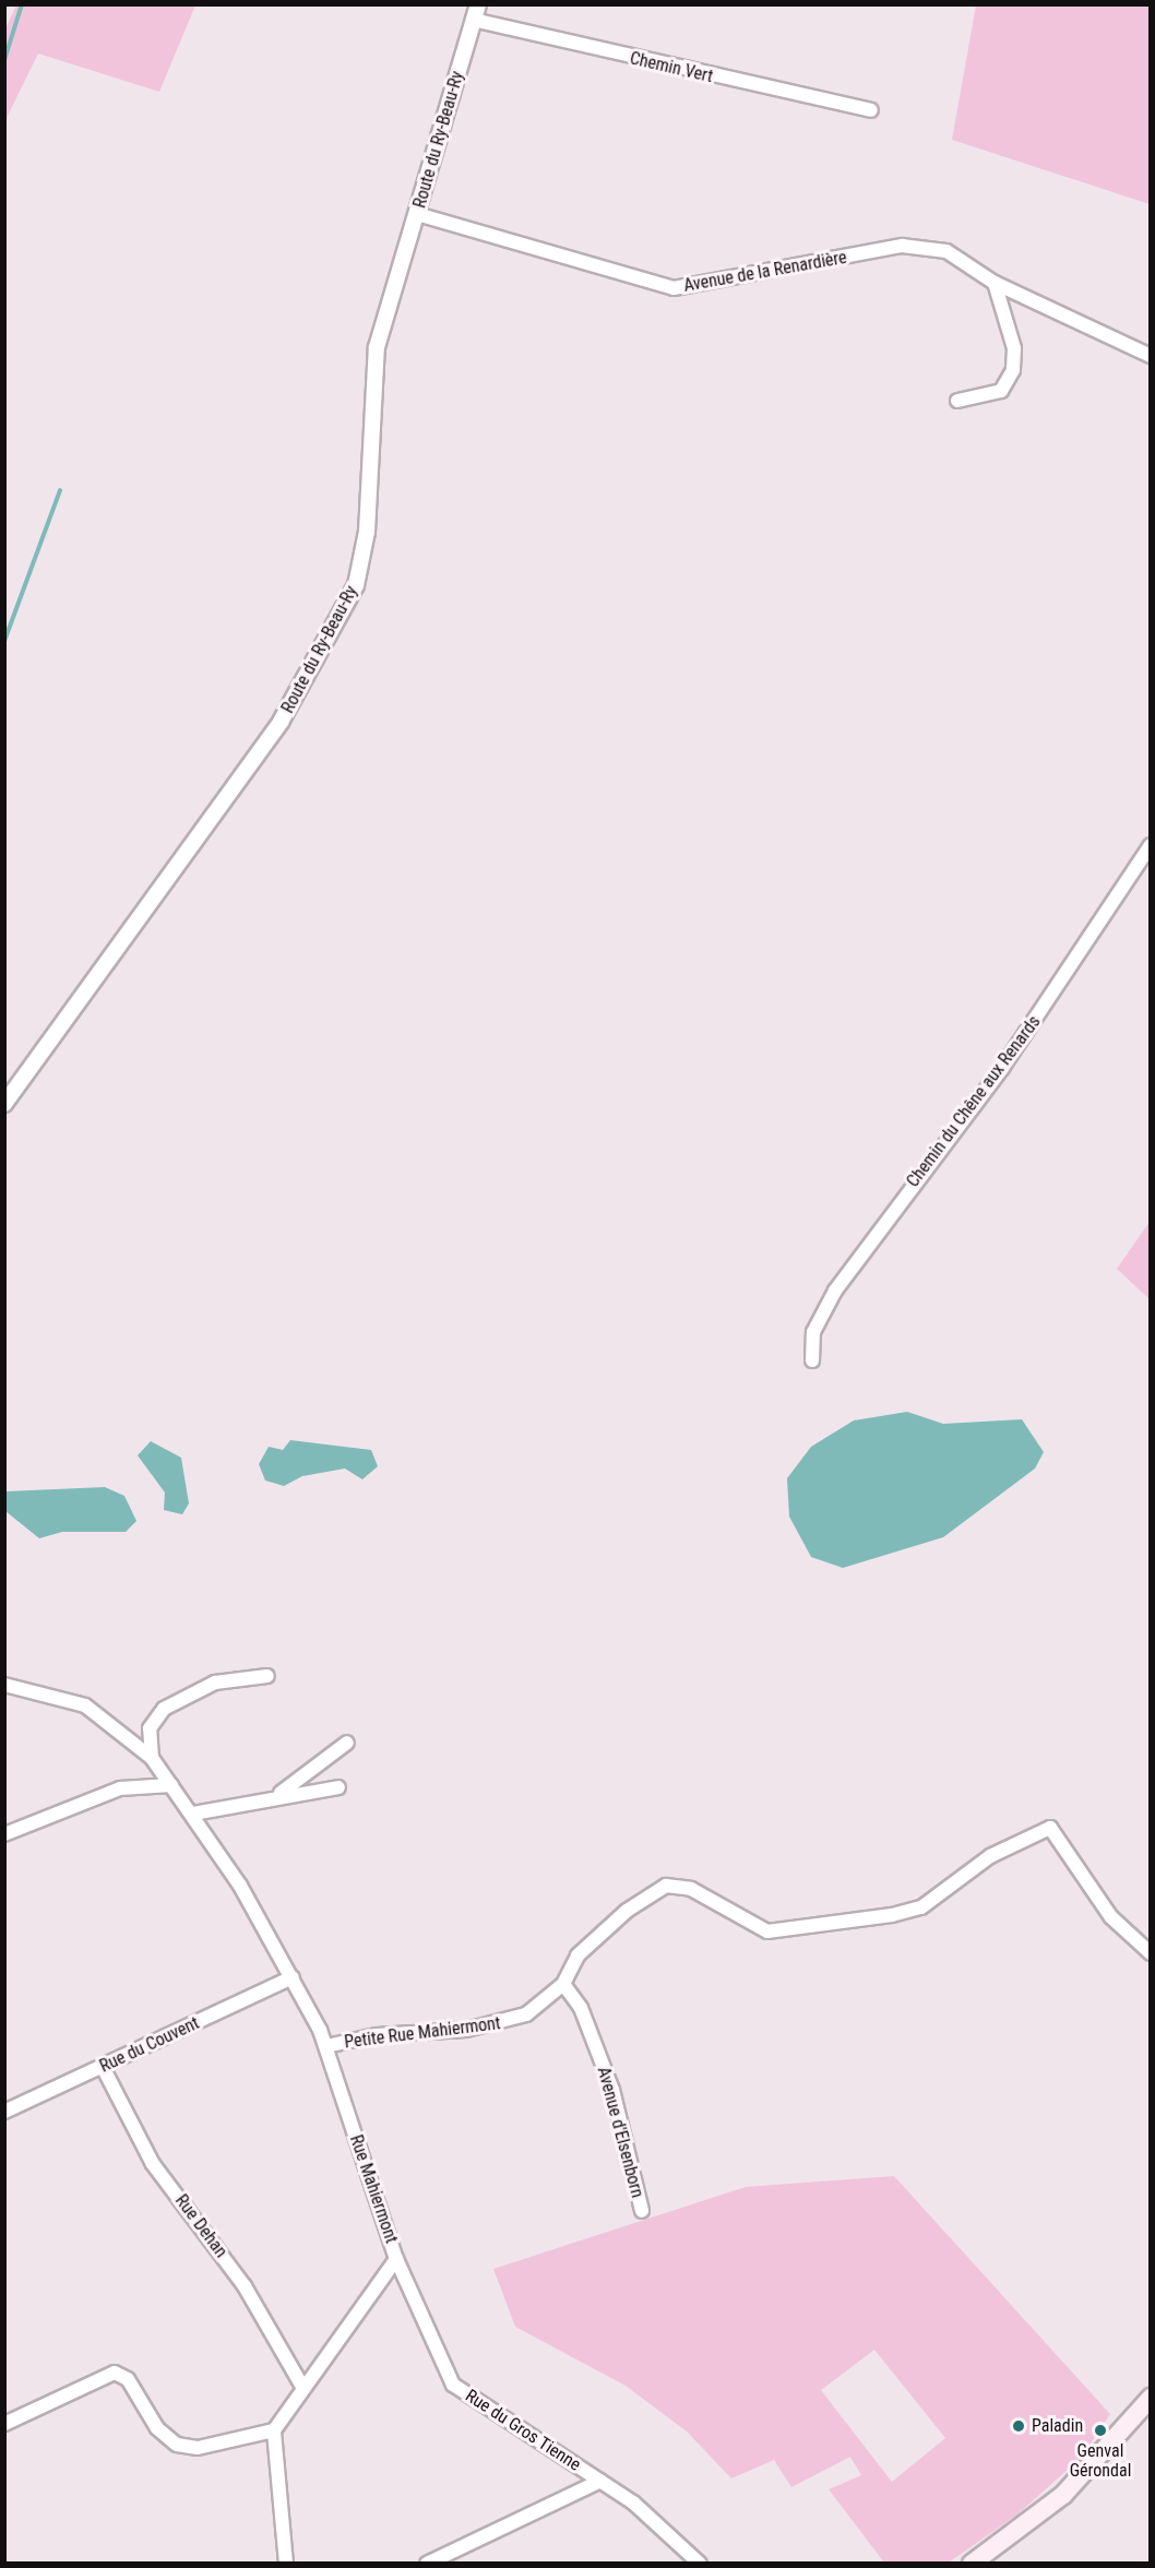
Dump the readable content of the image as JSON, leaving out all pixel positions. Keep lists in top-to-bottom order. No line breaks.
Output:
{"streets":{"street":["Chemin Vert","Route du Ry-Beau-Ry","Avenue de la Renardière","Chemin du Chêne aux Renards","Petite Rue Mahiermont","Rue du Couvent","Avenue d'Elsenborn","Rue Mahiermont","Rue Dehan","Rue du Gros Tienne"]},"crossings":[["Chemin Vert","Route du Ry-Beau-Ry"],["Route du Ry-Beau-Ry","Avenue de la Renardière"],["Petite Rue Mahiermont","Avenue d'Elsenborn"],["Petite Rue Mahiermont","Rue Mahiermont"],["Rue du Couvent","Rue Mahiermont"],["Rue du Couvent","Rue Dehan"],["Rue Mahiermont","Rue Dehan"],["Rue Mahiermont","Rue du Gros Tienne"]],"places":["Paladin","Genval Gérondal"]}
